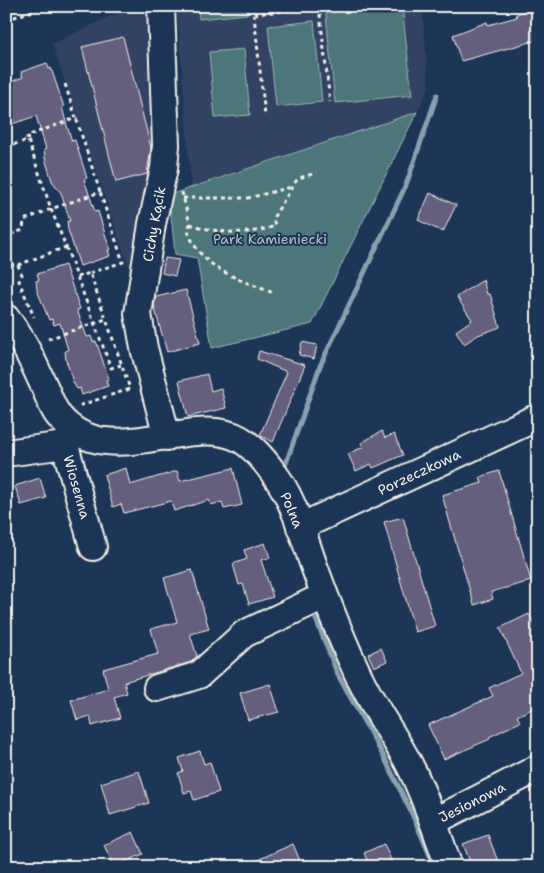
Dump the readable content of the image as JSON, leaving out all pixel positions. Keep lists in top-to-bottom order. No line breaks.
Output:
{"streets":{"street":["Cichy Kącik","Porzeczkowa","Wiosenna","Polna","Jesionowa"]},"crossings":[["Cichy Kącik","Polna"],["Porzeczkowa","Polna"],["Wiosenna","Polna"],["Polna","Jesionowa"]],"parks":["Park Kamieniecki"]}
